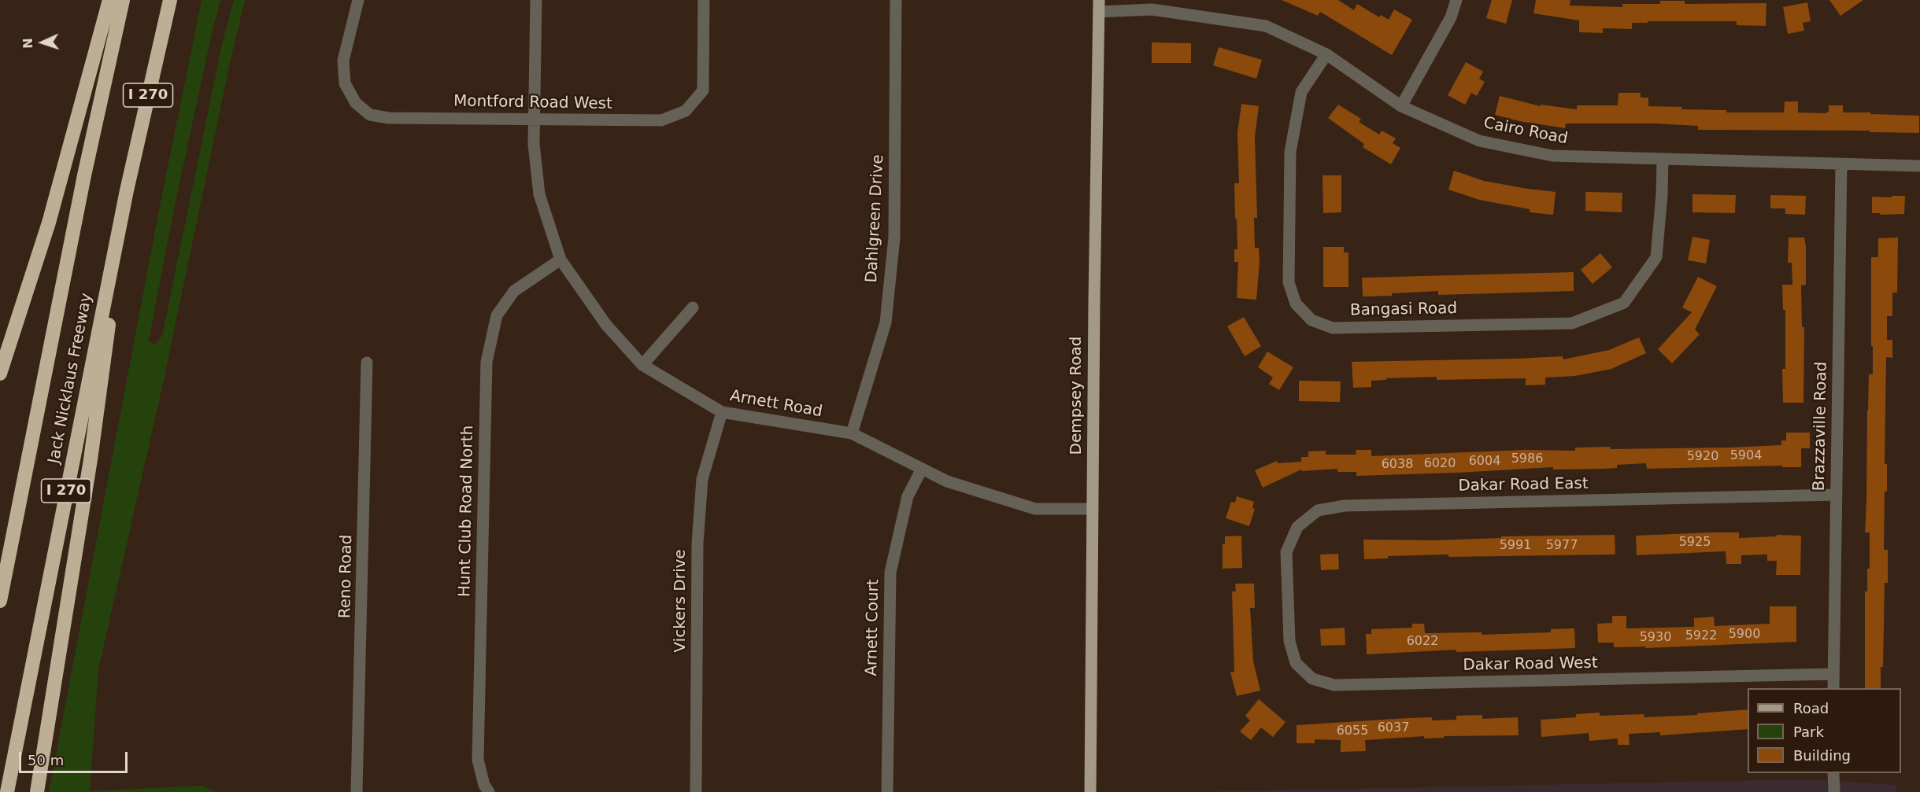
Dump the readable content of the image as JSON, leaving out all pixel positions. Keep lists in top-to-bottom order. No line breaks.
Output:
{"streets":{"highway":["I 270","Jack Nicklaus Freeway"],"main road":["Dempsey Road"],"street":["Montford Road West","Cairo Road","Dahlgreen Drive","Bangasi Road","Arnett Road","Brazzaville Road","Dakar Road East","Hunt Club Road North","Reno Road","Vickers Drive","Arnett Court","Dakar Road West"]},"crossings":[["Montford Road West","Arnett Road"],["Cairo Road","Bangasi Road"],["Cairo Road","Dempsey Road"],["Cairo Road","Brazzaville Road"],["Dahlgreen Drive","Arnett Road"],["Dempsey Road","Arnett Road"],["Arnett Road","Hunt Club Road North"],["Arnett Road","Vickers Drive"],["Arnett Road","Arnett Court"],["Brazzaville Road","Dakar Road East"],["Brazzaville Road","Dakar Road West"],["Dakar Road East","Dakar Road West"]],"house_numbers":["5904","5920","5986","6004","6020","6038","5925","5991","5977","5900","5922","5930","6022","6037","6055"],"legend":["Road","Park","Building"],"scale_bar":"50 m","north":"left"}
